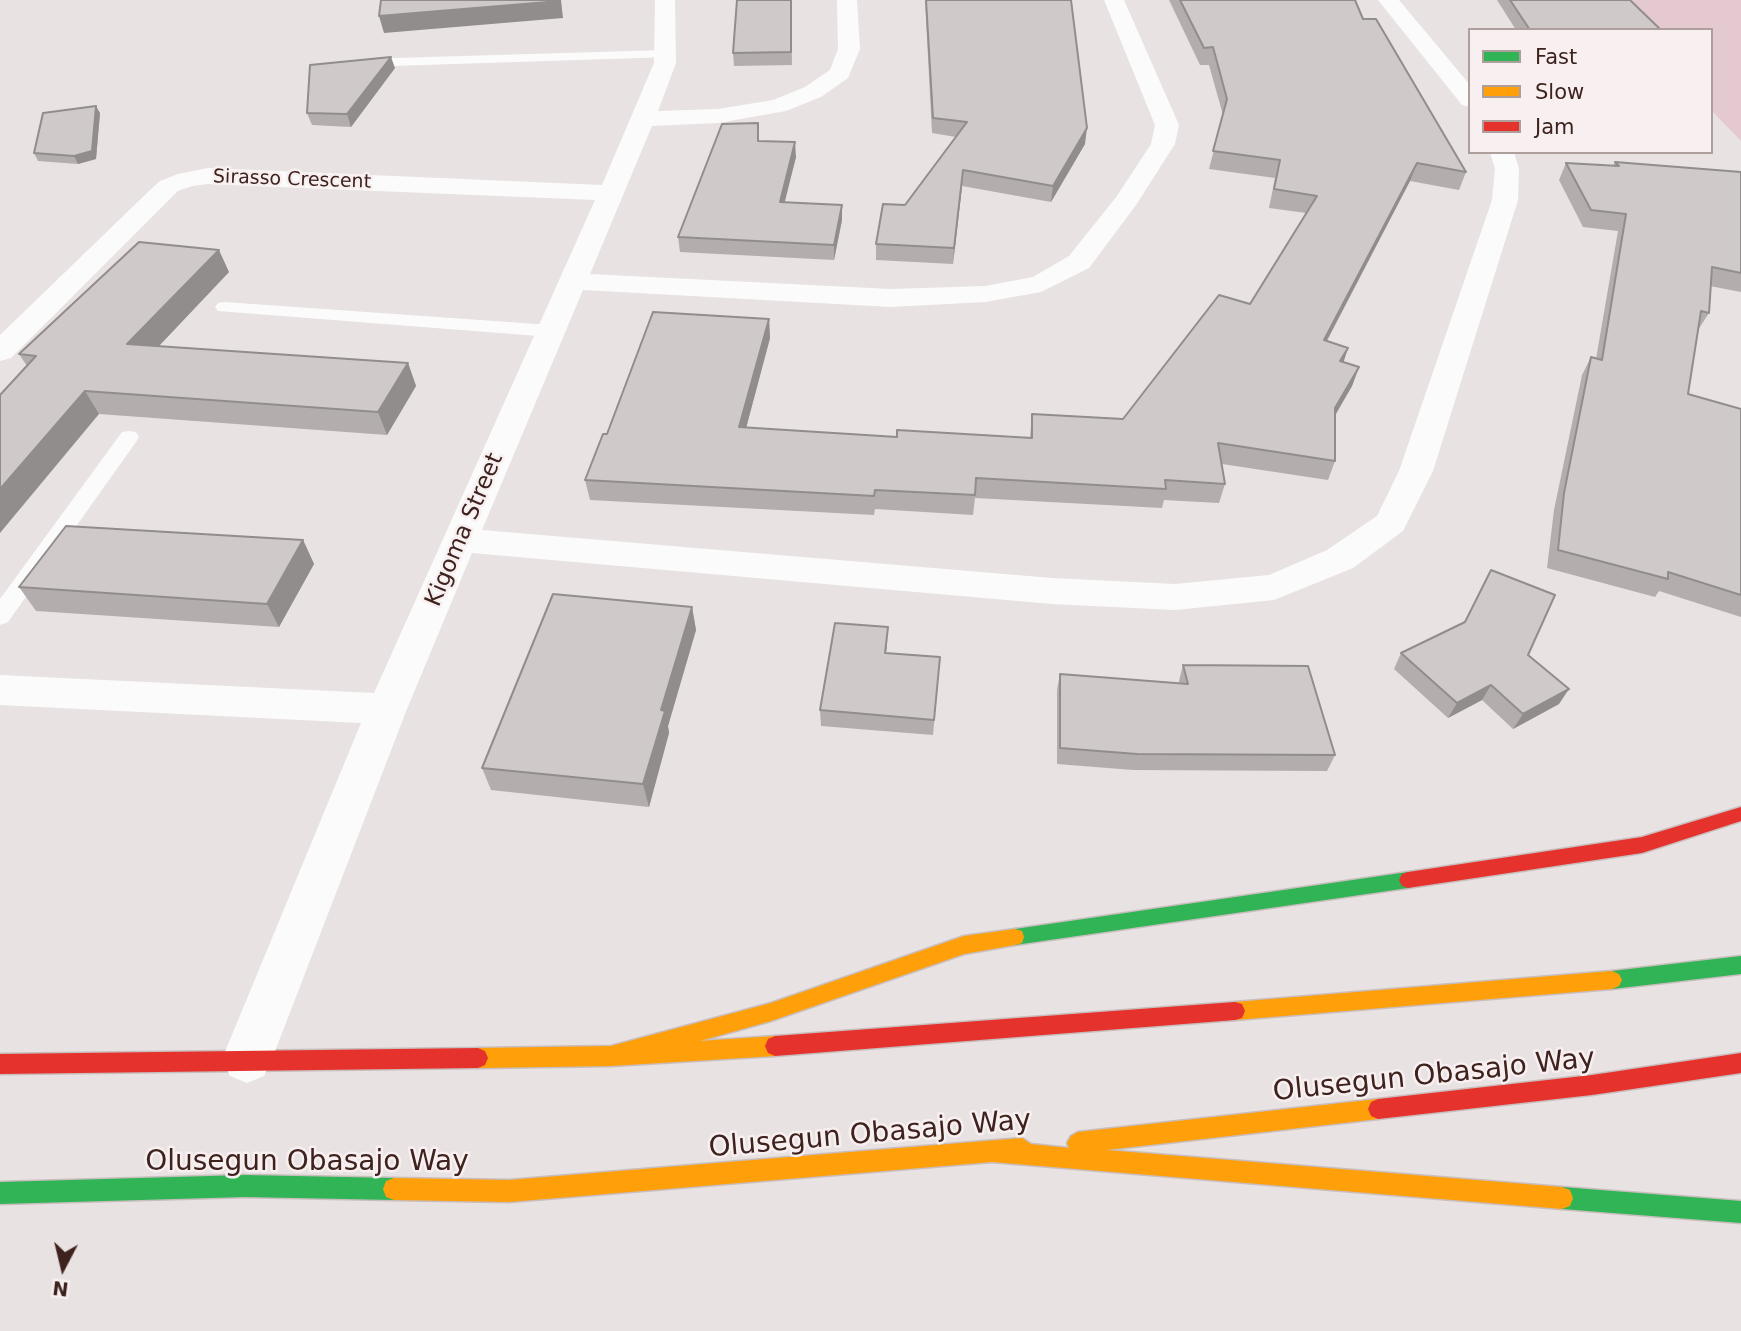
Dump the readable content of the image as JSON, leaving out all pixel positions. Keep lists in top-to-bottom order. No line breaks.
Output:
{"streets":{"main road":["Olusegun Obasajo Way"],"street":["Sirasso Crescent","Kigoma Street"]},"crossings":[["Sirasso Crescent","Kigoma Street"]],"legend":["Fast","Slow","Jam"],"north":"bottom"}
